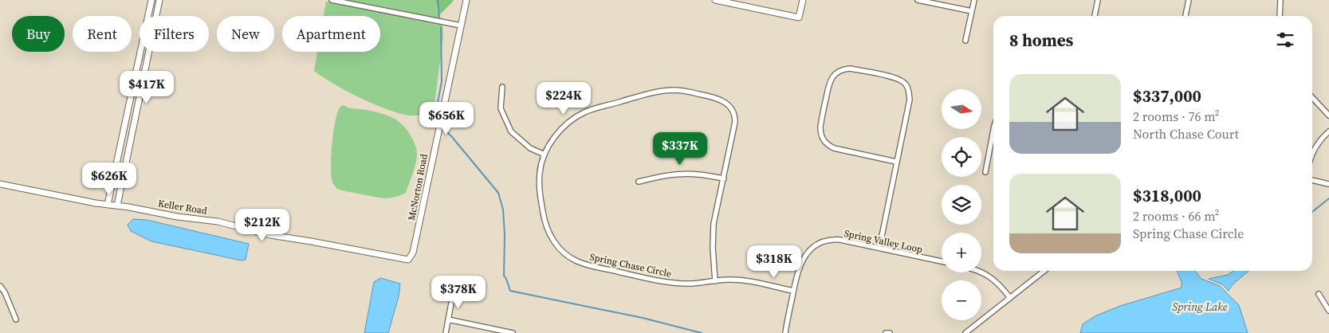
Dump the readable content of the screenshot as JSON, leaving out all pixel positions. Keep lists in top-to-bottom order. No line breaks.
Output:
{"streets":{"street":["McNorton Road","Keller Road","Spring Valley Loop","Spring Chase Circle"]},"crossings":[["McNorton Road","Keller Road"],["Spring Valley Loop","Spring Chase Circle"]],"water":["Spring Lake"],"north":"right","page":{"chip":["Buy","Rent","Filters","New","Apartment"],"heading":"8 homes","list":[{"name":"$337,000","note":"2 rooms · 76 m² · North Chase Court"},{"name":"$318,000","note":"2 rooms · 66 m² · Spring Chase Circle"}],"price":["$417K","$224K","$656K","$337K","$626K","$212K","$318K","$378K"],"map_buttons":["+","−"]}}
